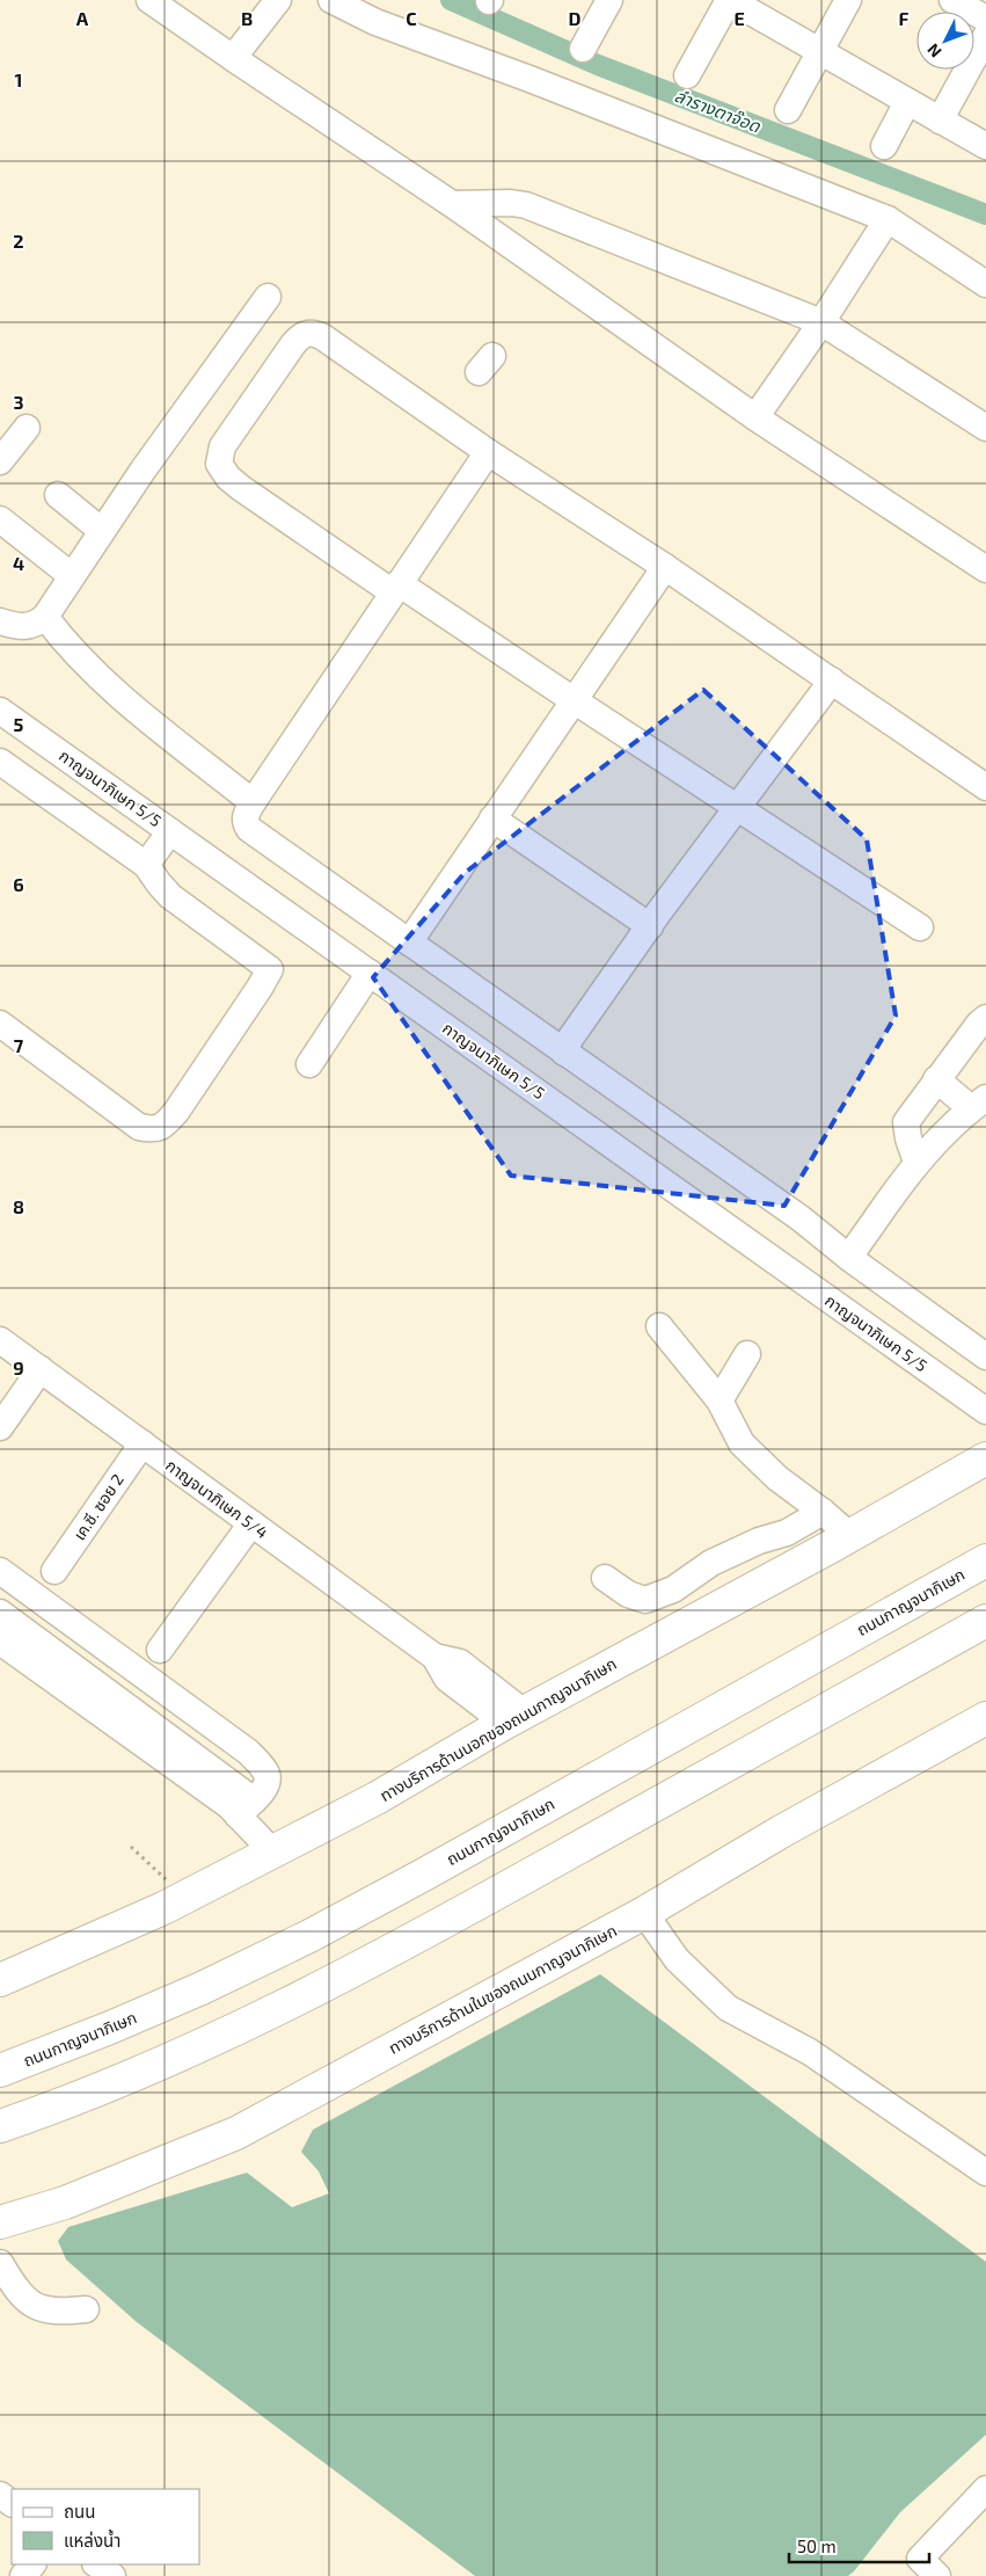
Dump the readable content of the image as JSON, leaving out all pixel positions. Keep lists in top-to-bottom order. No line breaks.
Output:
{"streets":{"main road":["ถนนกาญจนาภิเษก","ทางบริการด้านนอกของถนนกาญจนาภิเษก","ทางบริการด้านในของถนนกาญจนาภิเษก"],"street":["กาญจนาภิเษก 5/5","กาญจนาภิเษก 5/4","เค.ซี. ซอย 2"]},"crossings":[["กาญจนาภิเษก 5/4","เค.ซี. ซอย 2"],["กาญจนาภิเษก 5/4","ทางบริการด้านนอกของถนนกาญจนาภิเษก"]],"water":["ลำรางตาจ๊อด"],"legend":["ถนน","แหล่งน้ำ"],"scale_bar":"50 m","north":"bottom left","grid":{"columns":["A","B","C","D","E","F"],"rows":["1","2","3","4","5","6","7","8","9"]}}
